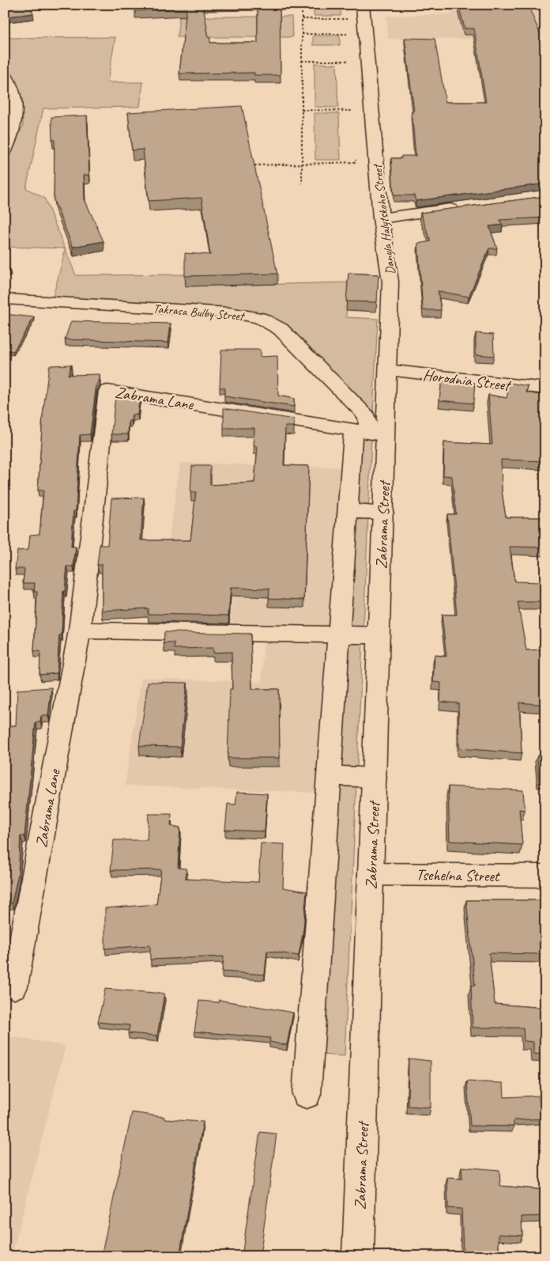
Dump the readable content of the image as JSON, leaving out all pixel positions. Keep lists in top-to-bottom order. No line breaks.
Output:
{"streets":{"street":["Danyla Halytskoho Street","Takrasa Bulby Street","Horodnia Street","Zabrama Lane","Zabrama Street","Tsehelna Street"]},"crossings":[["Danyla Halytskoho Street","Takrasa Bulby Street"],["Danyla Halytskoho Street","Horodnia Street"],["Danyla Halytskoho Street","Zabrama Lane"],["Danyla Halytskoho Street","Zabrama Street"],["Takrasa Bulby Street","Zabrama Lane"],["Takrasa Bulby Street","Zabrama Street"],["Zabrama Lane","Zabrama Street"],["Zabrama Street","Tsehelna Street"]]}
